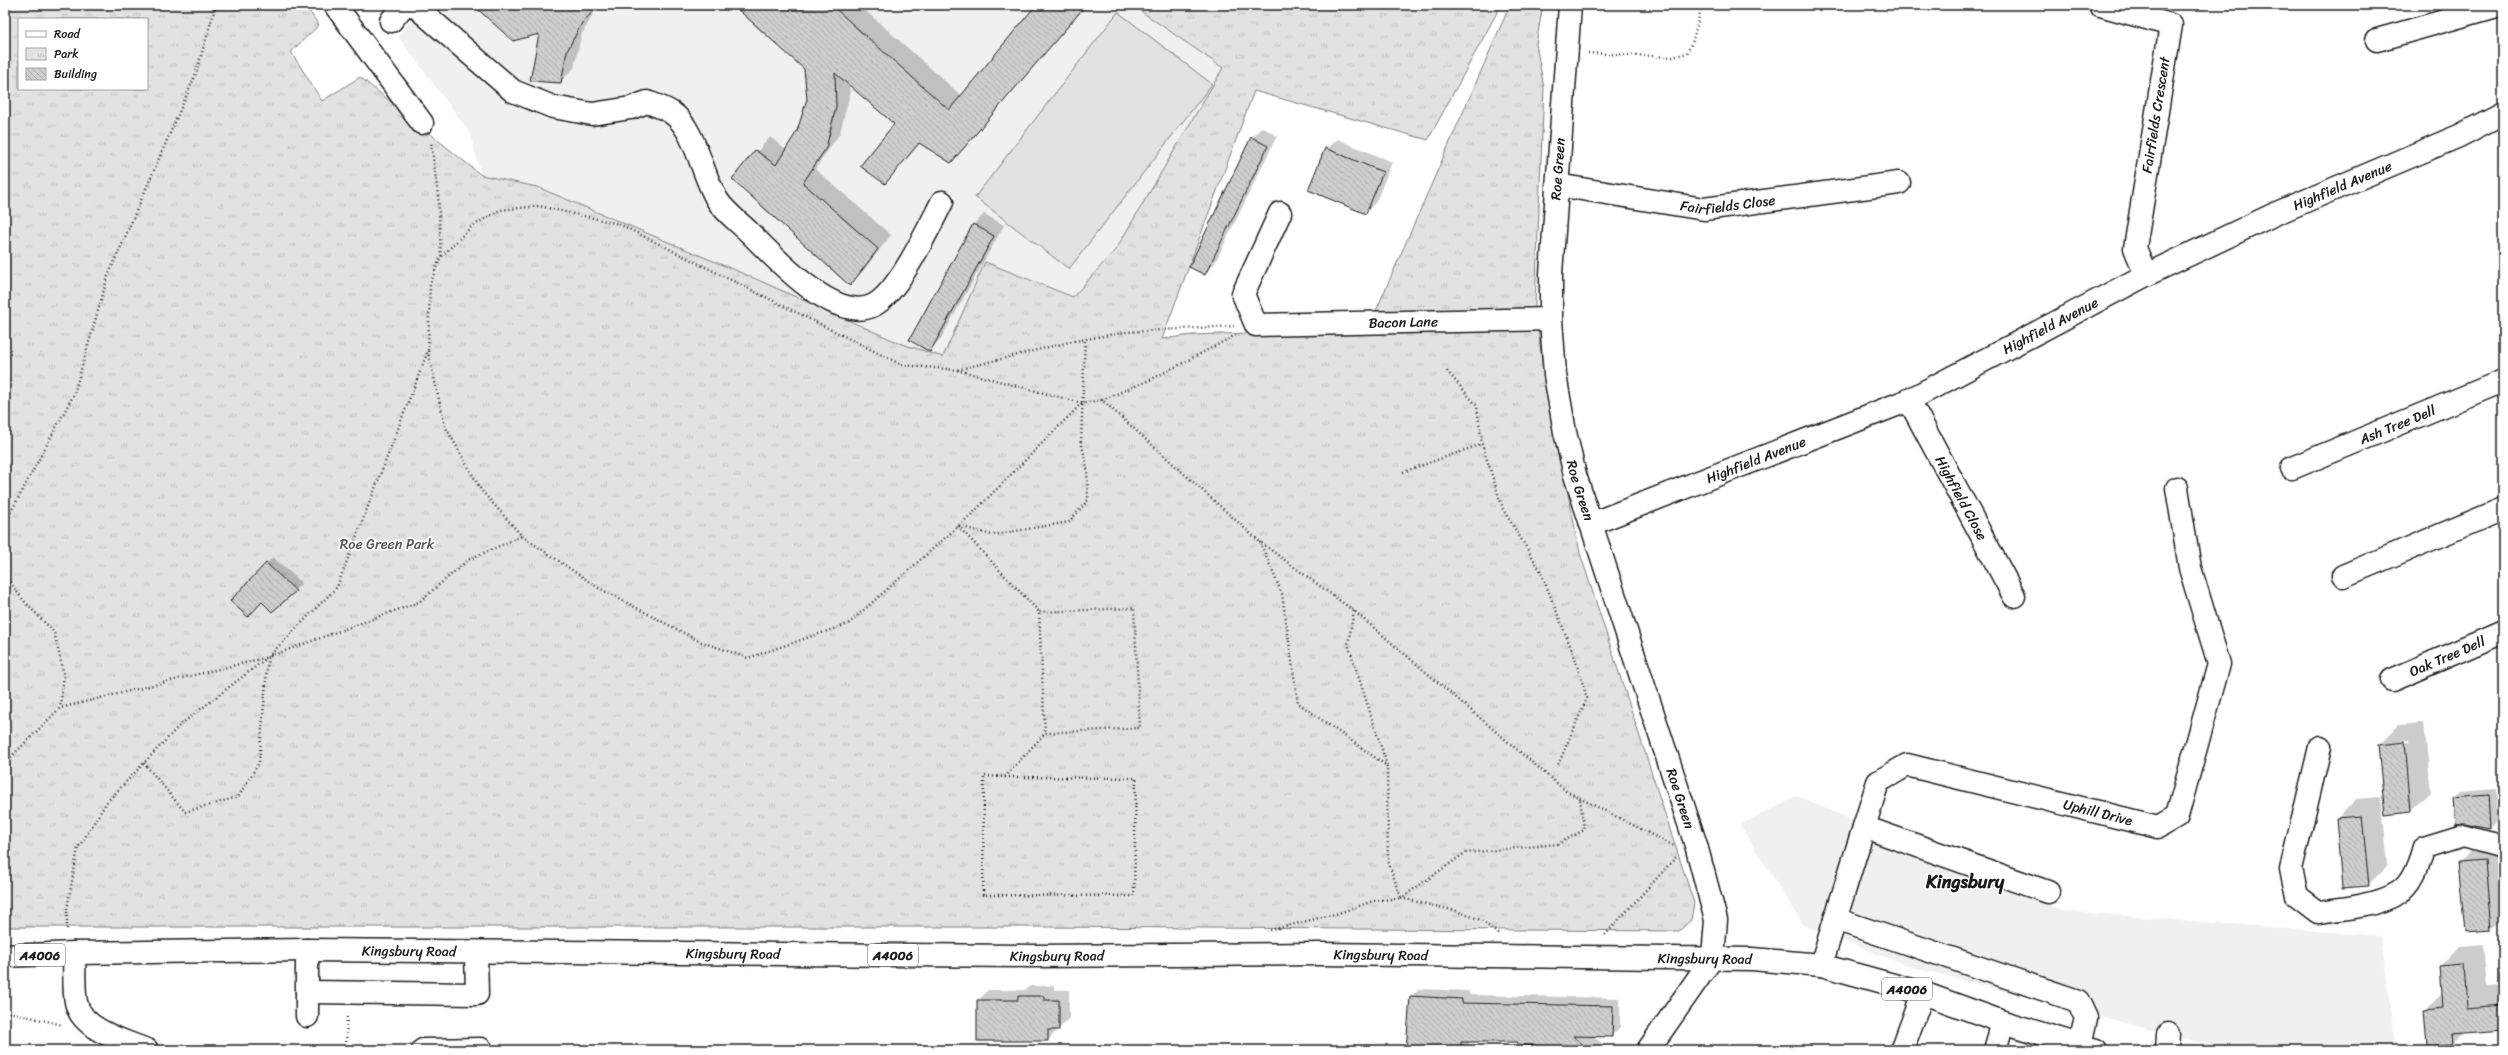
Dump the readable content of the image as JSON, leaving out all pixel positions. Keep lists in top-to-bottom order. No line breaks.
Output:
{"streets":{"street":["Fairfields Crescent","Roe Green","Highfield Avenue","Fairfields Close","Bacon Lane","Ash Tree Dell","Highfield Close","Oak Tree Dell","Uphill Drive","Kingsbury Road","A4006"]},"crossings":[["Fairfields Crescent","Highfield Avenue"],["Roe Green","Highfield Avenue"],["Roe Green","Fairfields Close"],["Roe Green","Bacon Lane"],["Roe Green","Kingsbury Road"],["Highfield Avenue","Highfield Close"],["Uphill Drive","Kingsbury Road"]],"districts":["Kingsbury"],"parks":["Roe Green Park"],"legend":["Road","Park","Building"]}
